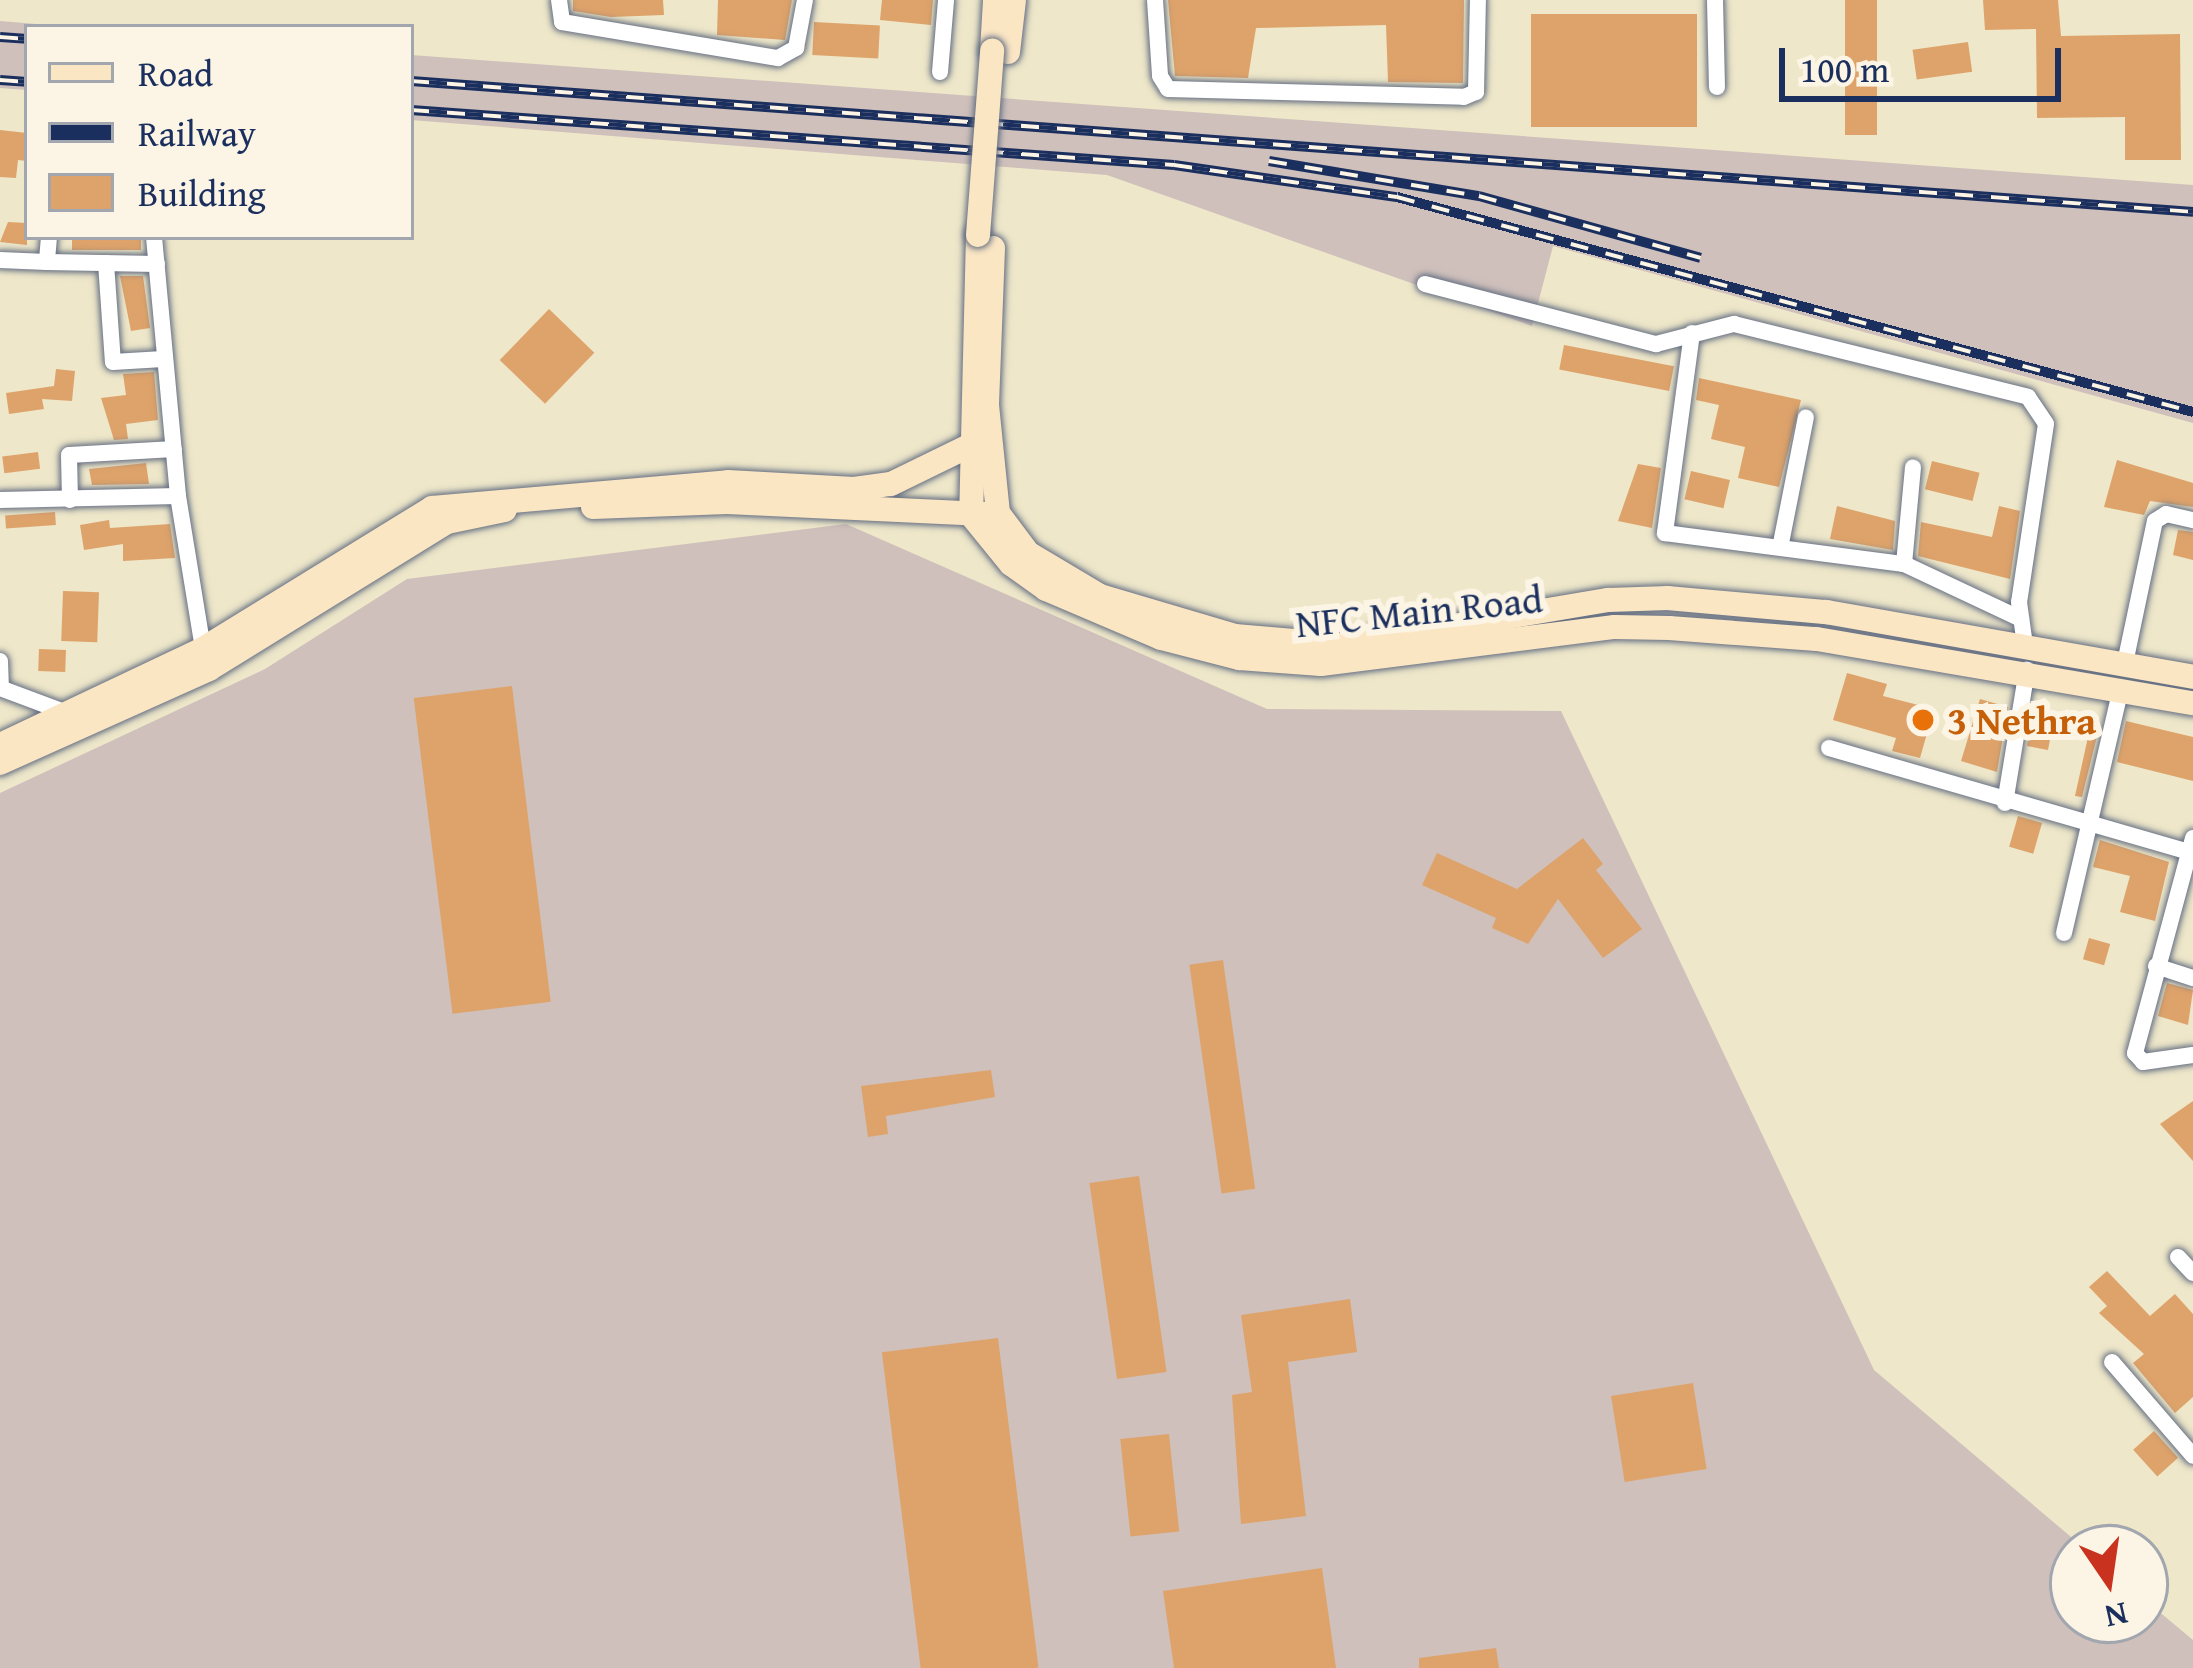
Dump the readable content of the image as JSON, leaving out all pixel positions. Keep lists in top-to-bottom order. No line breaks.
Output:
{"streets":{"main road":["NFC Main Road"]},"places":["3 Nethra"],"legend":["Road","Railway","Building"],"scale_bar":"100 m","north":"bottom"}
